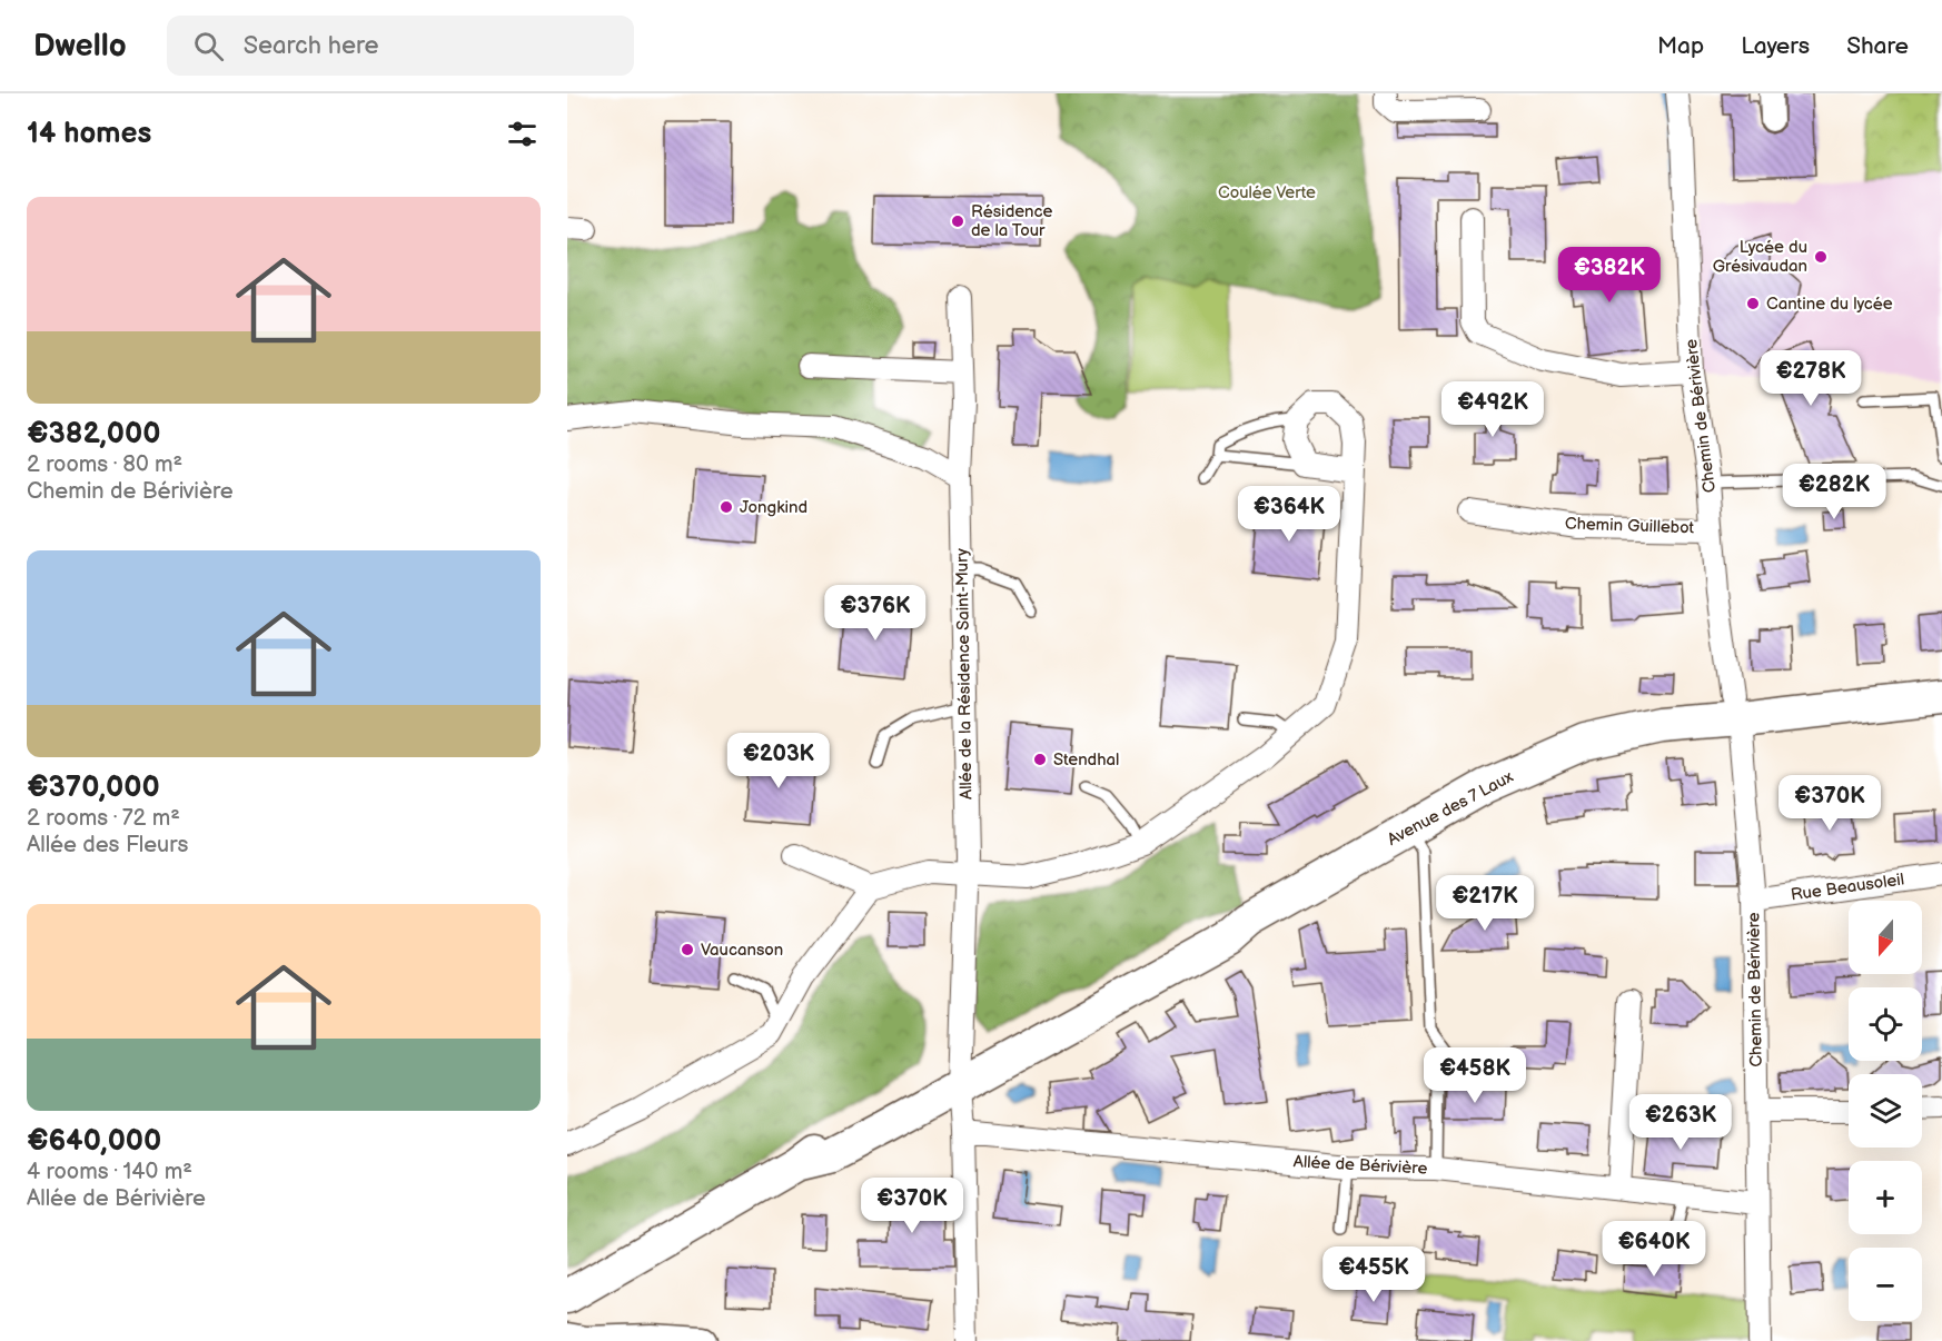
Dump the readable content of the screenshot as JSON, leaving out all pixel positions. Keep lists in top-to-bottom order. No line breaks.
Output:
{"streets":{"main road":["Avenue des 7 Laux"],"street":["Chemin de Bérivière","Chemin Guillebot","Allée de la Résidence Saint-Mury","Rue Beausoleil","Allée de Bérivière"]},"crossings":[["Chemin de Bérivière","Chemin Guillebot"],["Chemin de Bérivière","Avenue des 7 Laux"],["Chemin de Bérivière","Rue Beausoleil"],["Chemin de Bérivière","Allée de Bérivière"],["Allée de la Résidence Saint-Mury","Avenue des 7 Laux"],["Allée de la Résidence Saint-Mury","Allée de Bérivière"]],"parks":["Coulée Verte"],"places":["Résidence de la Tour","Lycée du Grésivaudan","Cantine du lycée","Jongkind","Stendhal","Vaucanson"],"north":"bottom","page":{"header":"Dwello","search":"Search here","nav":["Map","Layers","Share"],"heading":"14 homes","list":[{"name":"€382,000","note":"2 rooms · 80 m² · Chemin de Bérivière"},{"name":"€370,000","note":"2 rooms · 72 m² · Allée des Fleurs"},{"name":"€640,000","note":"4 rooms · 140 m² · Allée de Bérivière"}],"price":["€382K","€278K","€492K","€282K","€364K","€376K","€203K","€370K","€217K","€458K","€263K","€370K","€640K","€455K"],"map_buttons":["+","−"]}}
